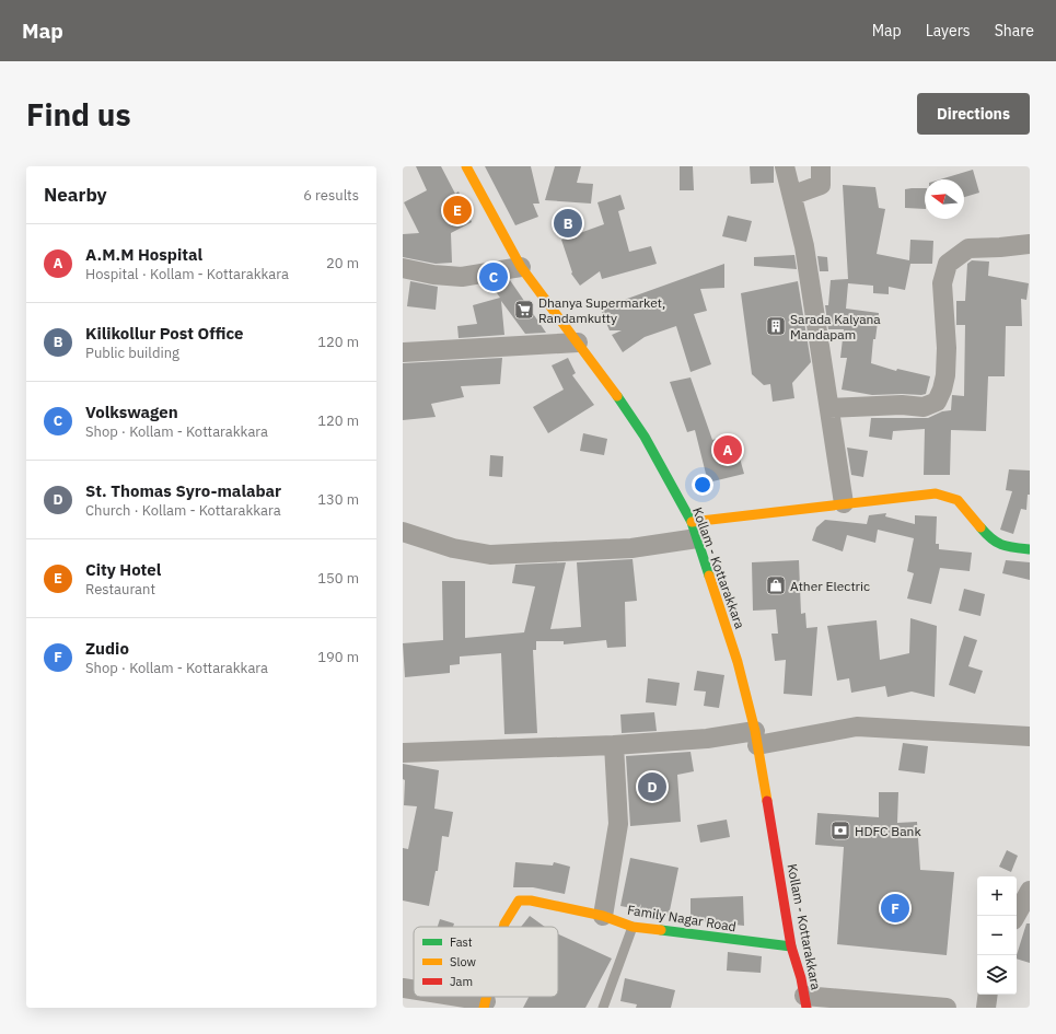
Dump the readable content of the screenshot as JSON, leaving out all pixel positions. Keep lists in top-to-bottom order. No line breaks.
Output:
{"streets":{"main road":["Kollam - Kottarakkara","Family Nagar Road"]},"crossings":[["Kollam - Kottarakkara","Family Nagar Road"]],"places":{"supermarket":["Dhanya Supermarket, Randamkutty"],"building":["Sarada Kalyana Mandapam"],"shop":["Ather Electric"],"bank":["HDFC Bank"]},"legend":["Fast","Slow","Jam"],"north":"left","page":{"header":"Map","nav":["Map","Layers","Share"],"buttons":"Directions","title":"Find us","heading":["Nearby","6 results"],"pins":["E","B","C","A","D","F"],"list":[{"mark":"A","name":"A.M.M Hospital","note":"Hospital · Kollam - Kottarakkara","value":"20 m"},{"mark":"B","name":"Kilikollur Post Office","note":"Public building","value":"120 m"},{"mark":"C","name":"Volkswagen","note":"Shop · Kollam - Kottarakkara","value":"120 m"},{"mark":"D","name":"St. Thomas Syro-malabar","note":"Church · Kollam - Kottarakkara","value":"130 m"},{"mark":"E","name":"City Hotel","note":"Restaurant","value":"150 m"},{"mark":"F","name":"Zudio","note":"Shop · Kollam - Kottarakkara","value":"190 m"}],"map_buttons":["+","−"]}}
